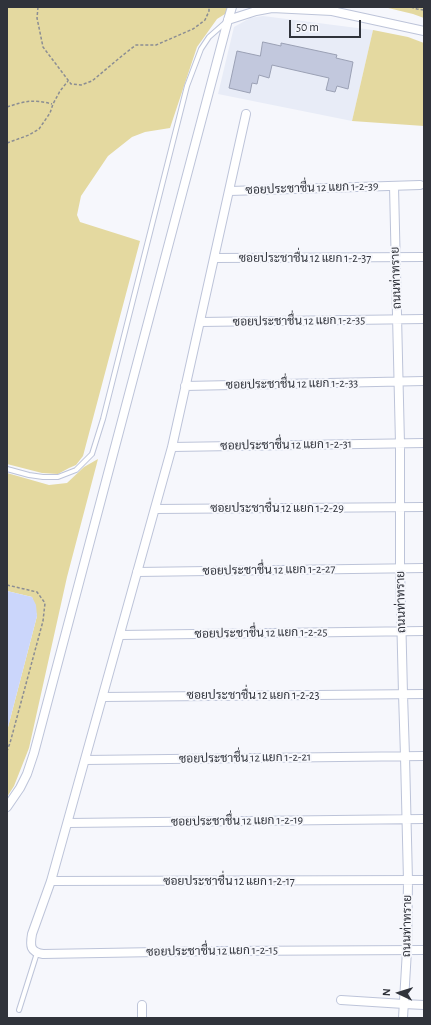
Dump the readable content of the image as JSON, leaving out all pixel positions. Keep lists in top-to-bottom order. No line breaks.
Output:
{"streets":{"street":["ซอยประชาชื่น 12 แยก 1-2-39","ซอยประชาชื่น 12 แยก 1-2-37","ถนนท่าทราย","ซอยประชาชื่น 12 แยก 1-2-35","ซอยประชาชื่น 12 แยก 1-2-33","ซอยประชาชื่น 12 แยก 1-2-31","ซอยประชาชื่น 12 แยก 1-2-29","ซอยประชาชื่น 12 แยก 1-2-27","ซอยประชาชื่น 12 แยก 1-2-25","ซอยประชาชื่น 12 แยก 1-2-23","ซอยประชาชื่น 12 แยก 1-2-21","ซอยประชาชื่น 12 แยก 1-2-19","ซอยประชาชื่น 12 แยก 1-2-17","ซอยประชาชื่น 12 แยก 1-2-15"]},"crossings":[["ซอยประชาชื่น 12 แยก 1-2-39","ถนนท่าทราย"],["ซอยประชาชื่น 12 แยก 1-2-37","ถนนท่าทราย"],["ถนนท่าทราย","ซอยประชาชื่น 12 แยก 1-2-35"],["ถนนท่าทราย","ซอยประชาชื่น 12 แยก 1-2-33"],["ถนนท่าทราย","ซอยประชาชื่น 12 แยก 1-2-31"],["ถนนท่าทราย","ซอยประชาชื่น 12 แยก 1-2-29"],["ถนนท่าทราย","ซอยประชาชื่น 12 แยก 1-2-27"],["ถนนท่าทราย","ซอยประชาชื่น 12 แยก 1-2-25"],["ถนนท่าทราย","ซอยประชาชื่น 12 แยก 1-2-23"],["ถนนท่าทราย","ซอยประชาชื่น 12 แยก 1-2-21"],["ถนนท่าทราย","ซอยประชาชื่น 12 แยก 1-2-19"],["ถนนท่าทราย","ซอยประชาชื่น 12 แยก 1-2-17"],["ถนนท่าทราย","ซอยประชาชื่น 12 แยก 1-2-15"]],"scale_bar":"50 m","north":"left"}
